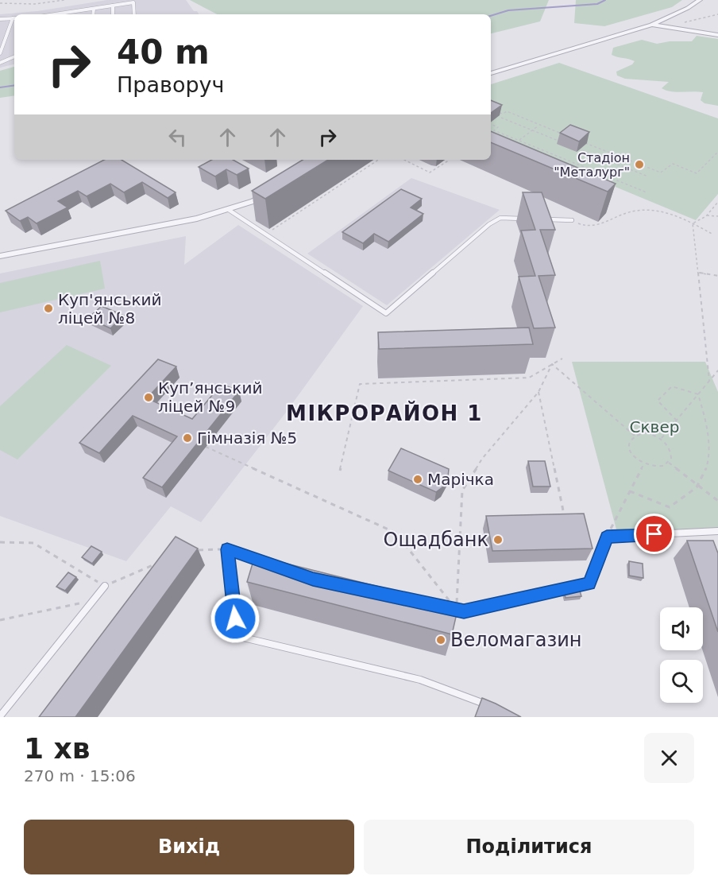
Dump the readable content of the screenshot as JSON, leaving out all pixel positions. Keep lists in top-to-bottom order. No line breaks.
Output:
{"districts":["МІКРОРАЙОН 1"],"parks":["Сквер"],"places":["Стадіон \"Металург\"","Куп'янський ліцей №8","Куп’янський ліцей №9","Гімназія №5","Марічка","Ощадбанк","Веломагазин"],"page":{"turn":["40 m","Праворуч"],"heading":["1 хв","270 m · 15:06"],"buttons":["Вихід","Поділитися"]}}
